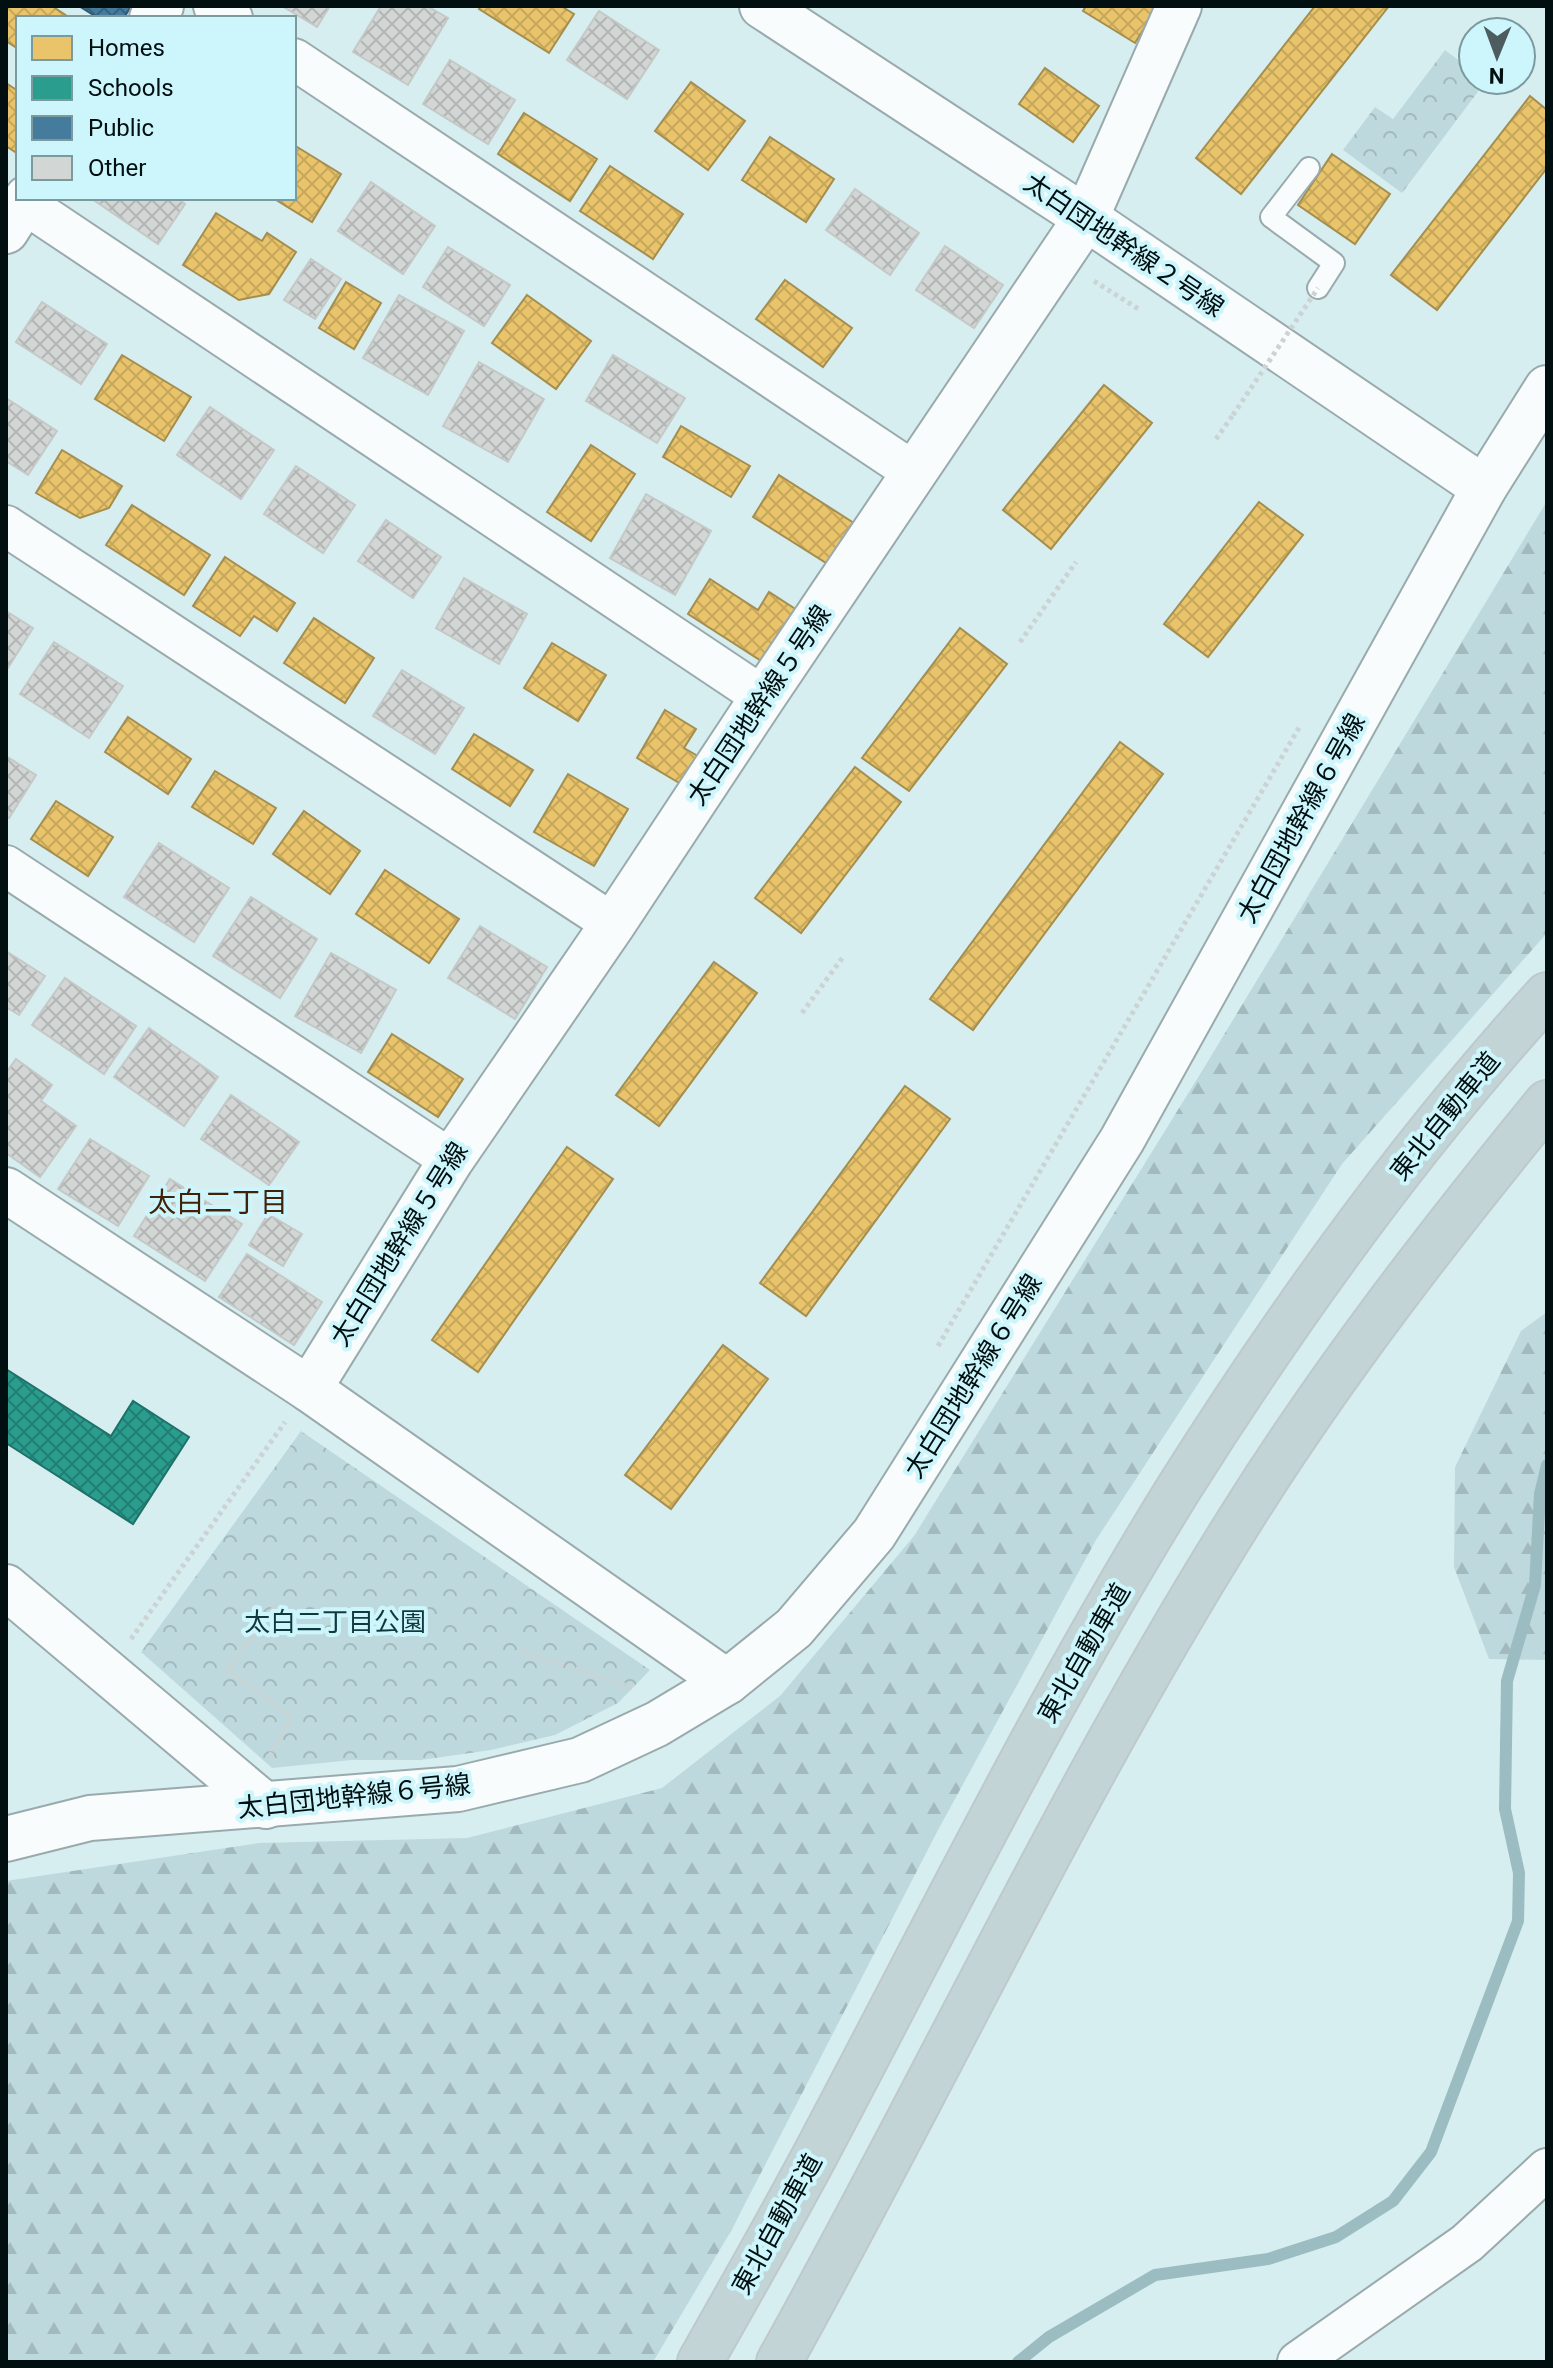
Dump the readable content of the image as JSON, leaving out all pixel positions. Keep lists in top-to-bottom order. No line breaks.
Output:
{"streets":{"highway":["東北自動車道"],"street":["太白団地幹線２号線","太白団地幹線５号線","太白団地幹線６号線"]},"crossings":[["太白団地幹線２号線","太白団地幹線５号線"],["太白団地幹線２号線","太白団地幹線６号線"]],"districts":["太白二丁目"],"parks":["太白二丁目公園"],"legend":["Homes","Schools","Public","Other"],"north":"bottom"}
